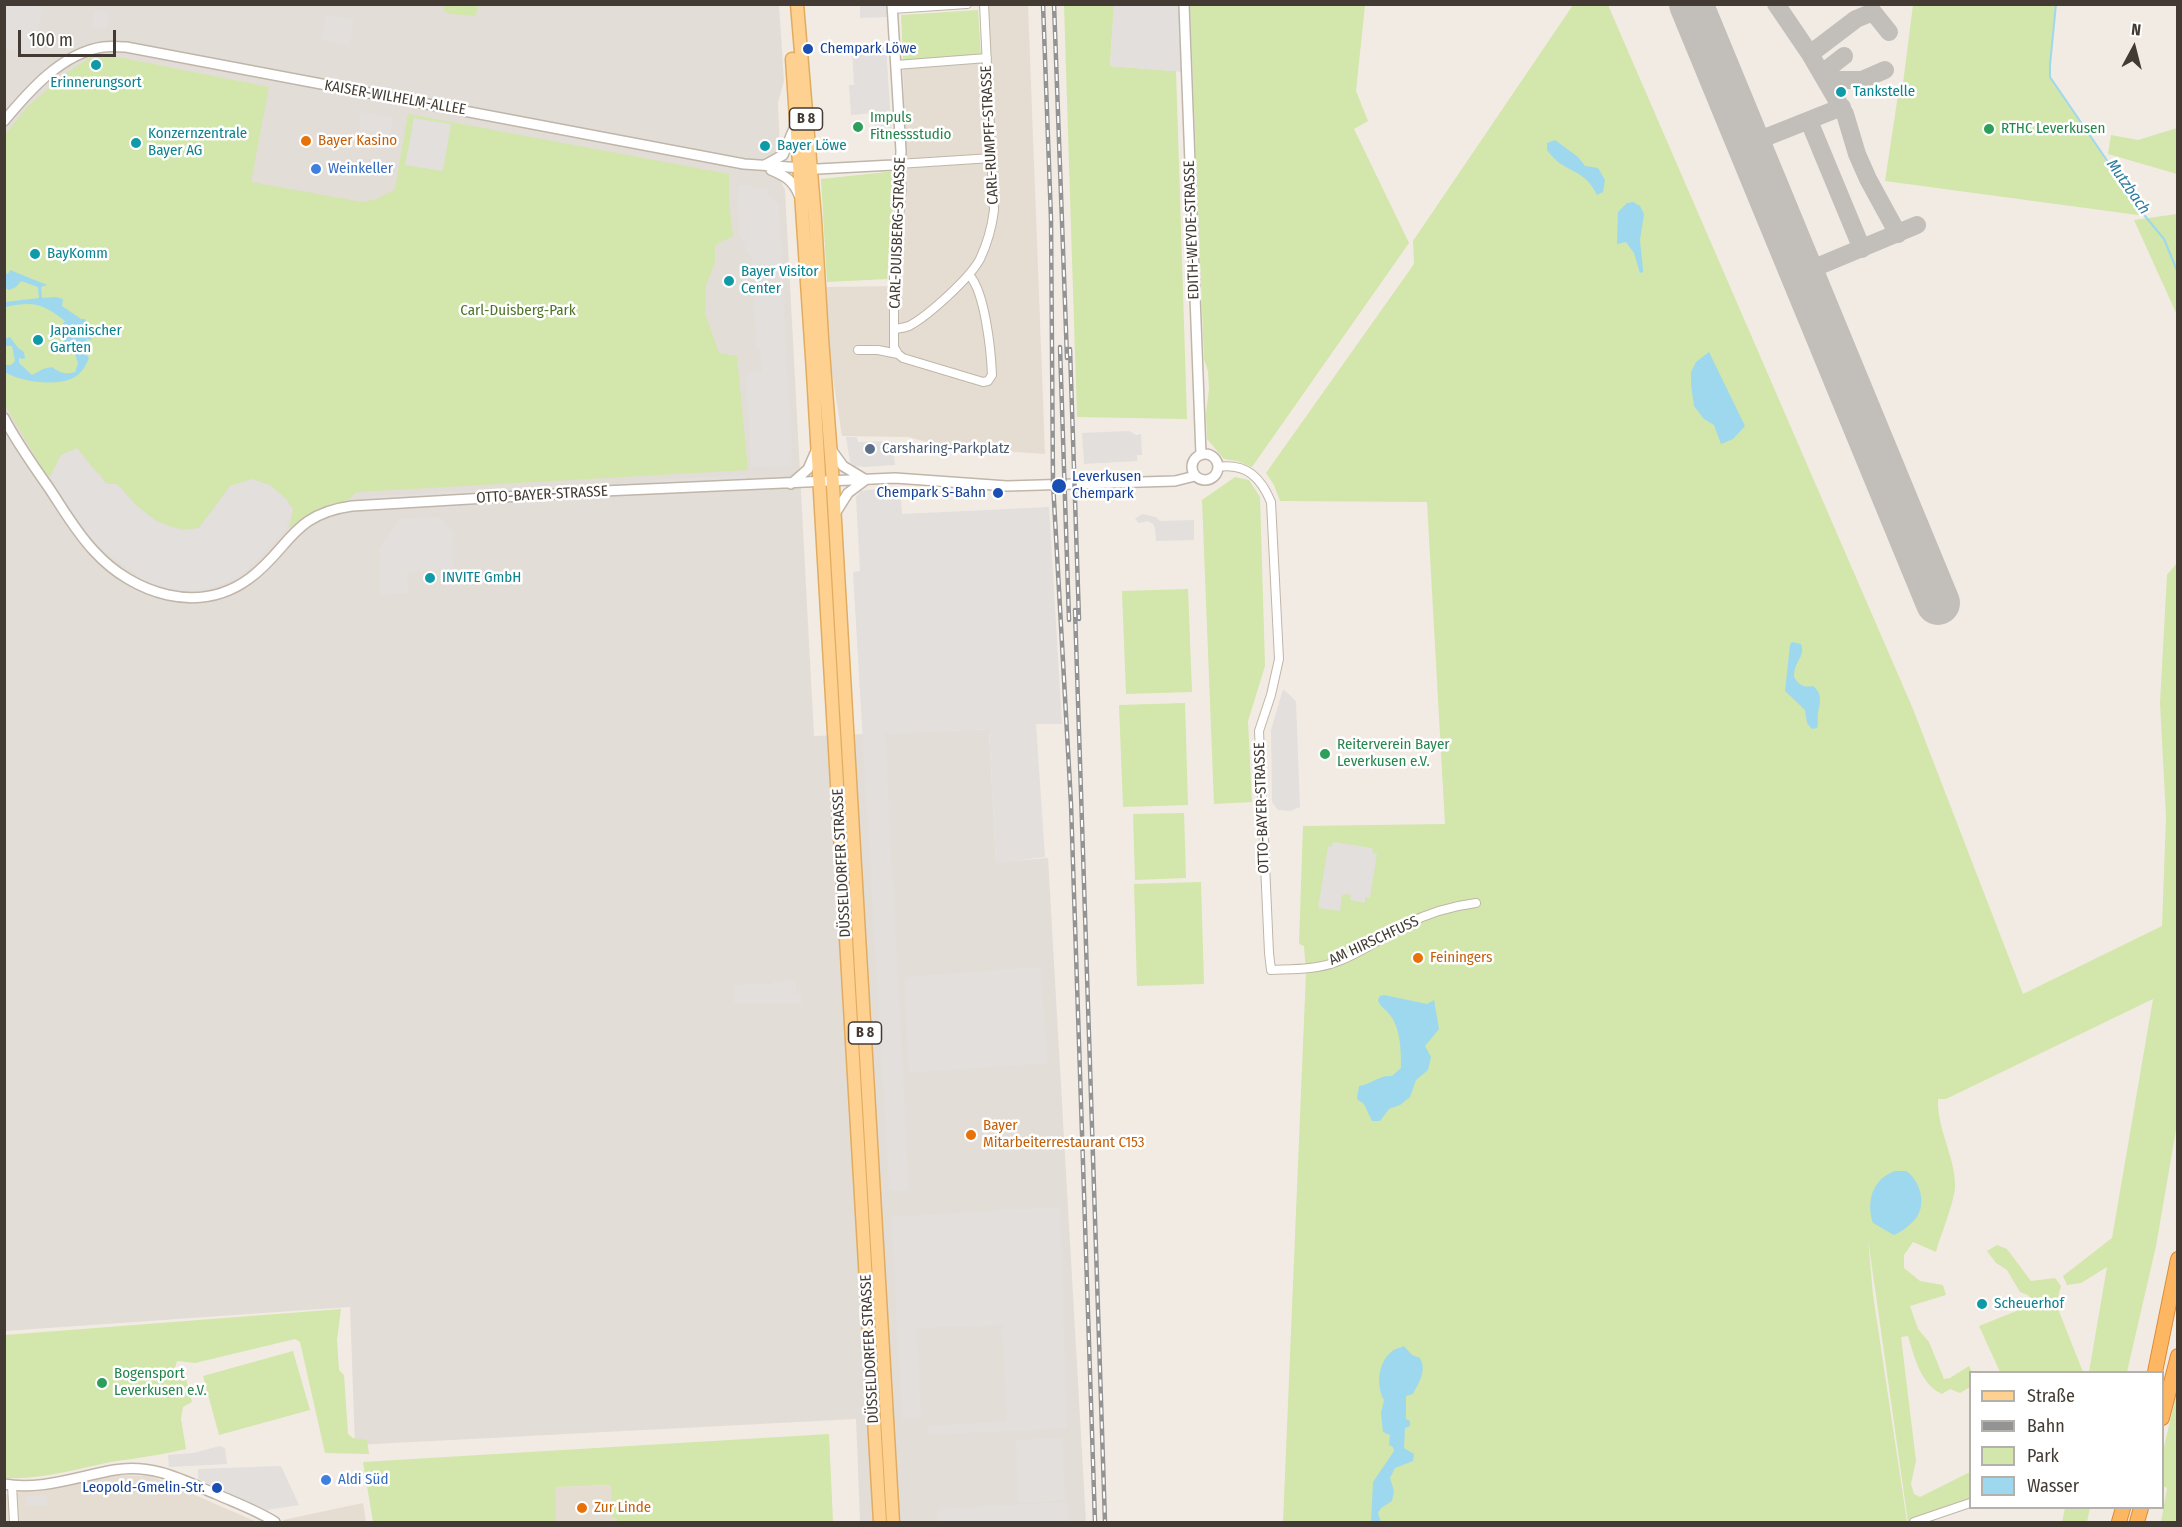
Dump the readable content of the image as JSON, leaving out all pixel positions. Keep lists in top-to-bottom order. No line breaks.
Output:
{"streets":{"main road":["B 8","DÜSSELDORFER STRASSE"],"street":["KAISER-WILHELM-ALLEE","CARL-RUMPFF-STRASSE","EDITH-WEYDE-STRASSE","CARL-DUISBERG-STRASSE","OTTO-BAYER-STRASSE","AM HIRSCHFUSS"]},"crossings":[["KAISER-WILHELM-ALLEE","B 8"],["KAISER-WILHELM-ALLEE","CARL-DUISBERG-STRASSE"],["KAISER-WILHELM-ALLEE","DÜSSELDORFER STRASSE"],["B 8","DÜSSELDORFER STRASSE"],["CARL-RUMPFF-STRASSE","CARL-DUISBERG-STRASSE"],["EDITH-WEYDE-STRASSE","OTTO-BAYER-STRASSE"],["OTTO-BAYER-STRASSE","DÜSSELDORFER STRASSE"],["OTTO-BAYER-STRASSE","AM HIRSCHFUSS"]],"water":["Mutzbach"],"parks":["Carl-Duisberg-Park"],"places":["Chempark Löwe","Erinnerungsort","Tankstelle","Impuls Fitnessstudio","RTHC Leverkusen","Bayer Kasino","Konzernzentrale Bayer AG","Bayer Löwe","Weinkeller","BayKomm","Bayer Visitor Center","Japanischer Garten","Carsharing-Parkplatz","Leverkusen Chempark","Chempark S-Bahn","INVITE GmbH","Reiterverein Bayer Leverkusen e.V.","Feiningers","Bayer Mitarbeiterrestaurant C153","Scheuerhof","Bogensport Leverkusen e.V.","Aldi Süd","Leopold-Gmelin-Str.","Zur Linde"],"legend":["Straße","Bahn","Park","Wasser"],"scale_bar":"100 m","north":"top"}
